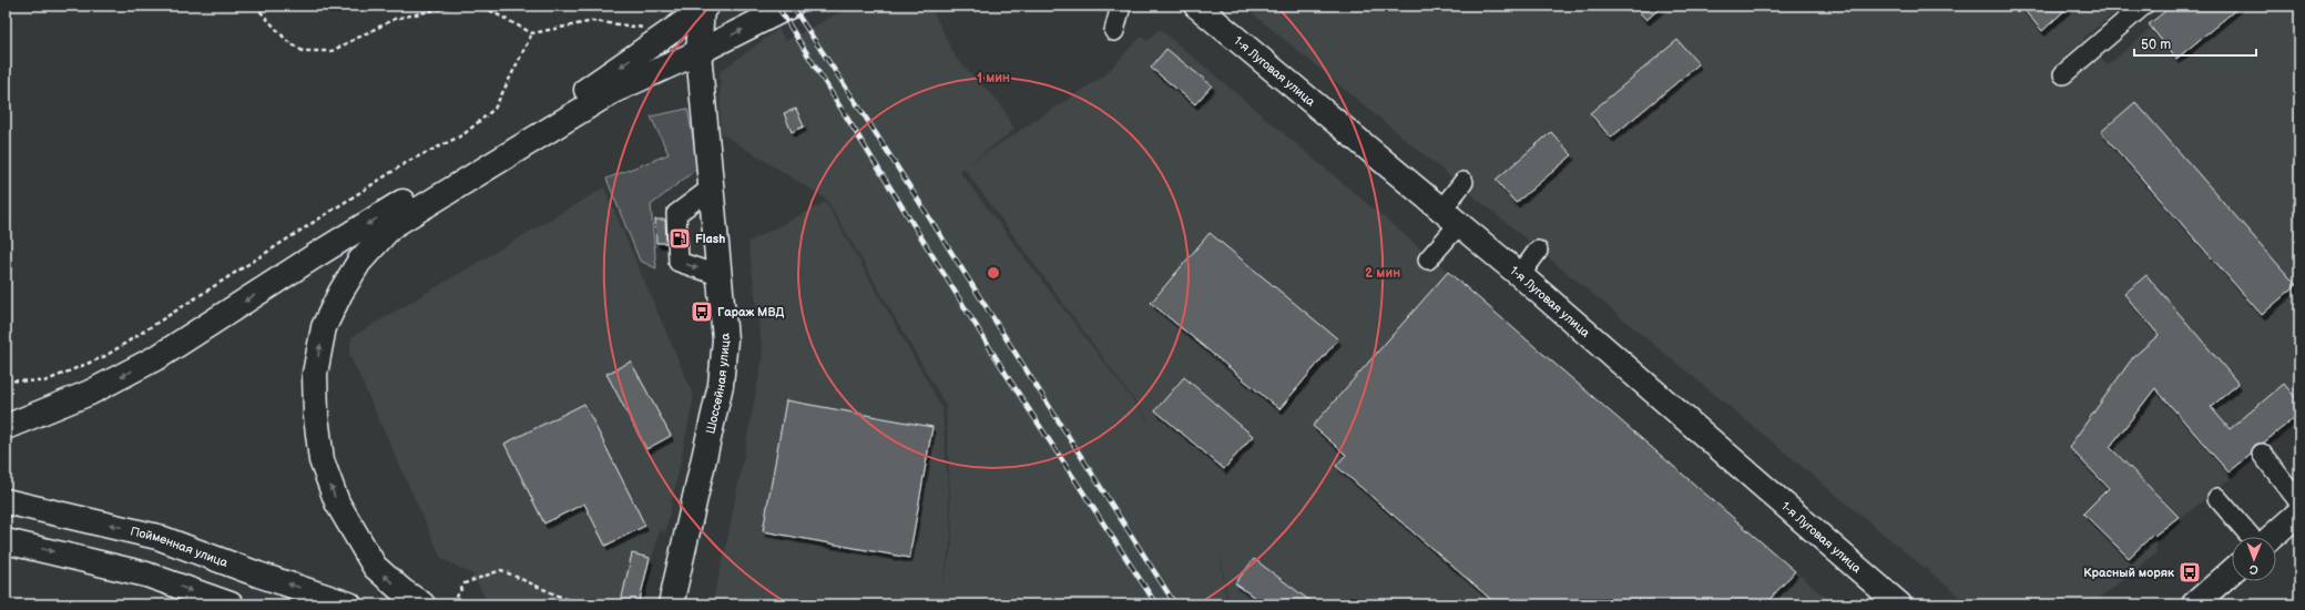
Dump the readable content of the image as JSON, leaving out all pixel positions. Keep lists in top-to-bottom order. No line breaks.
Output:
{"streets":{"main road":["1-я Луговая улица","Шоссейная улица","Пойменная улица"]},"places":{"fuel station":["Flash"],"bus stop":["Гараж МВД","Красный моряк"]},"scale_bar":"50 m","north":"bottom","rings":["1 мин","2 мин"]}
